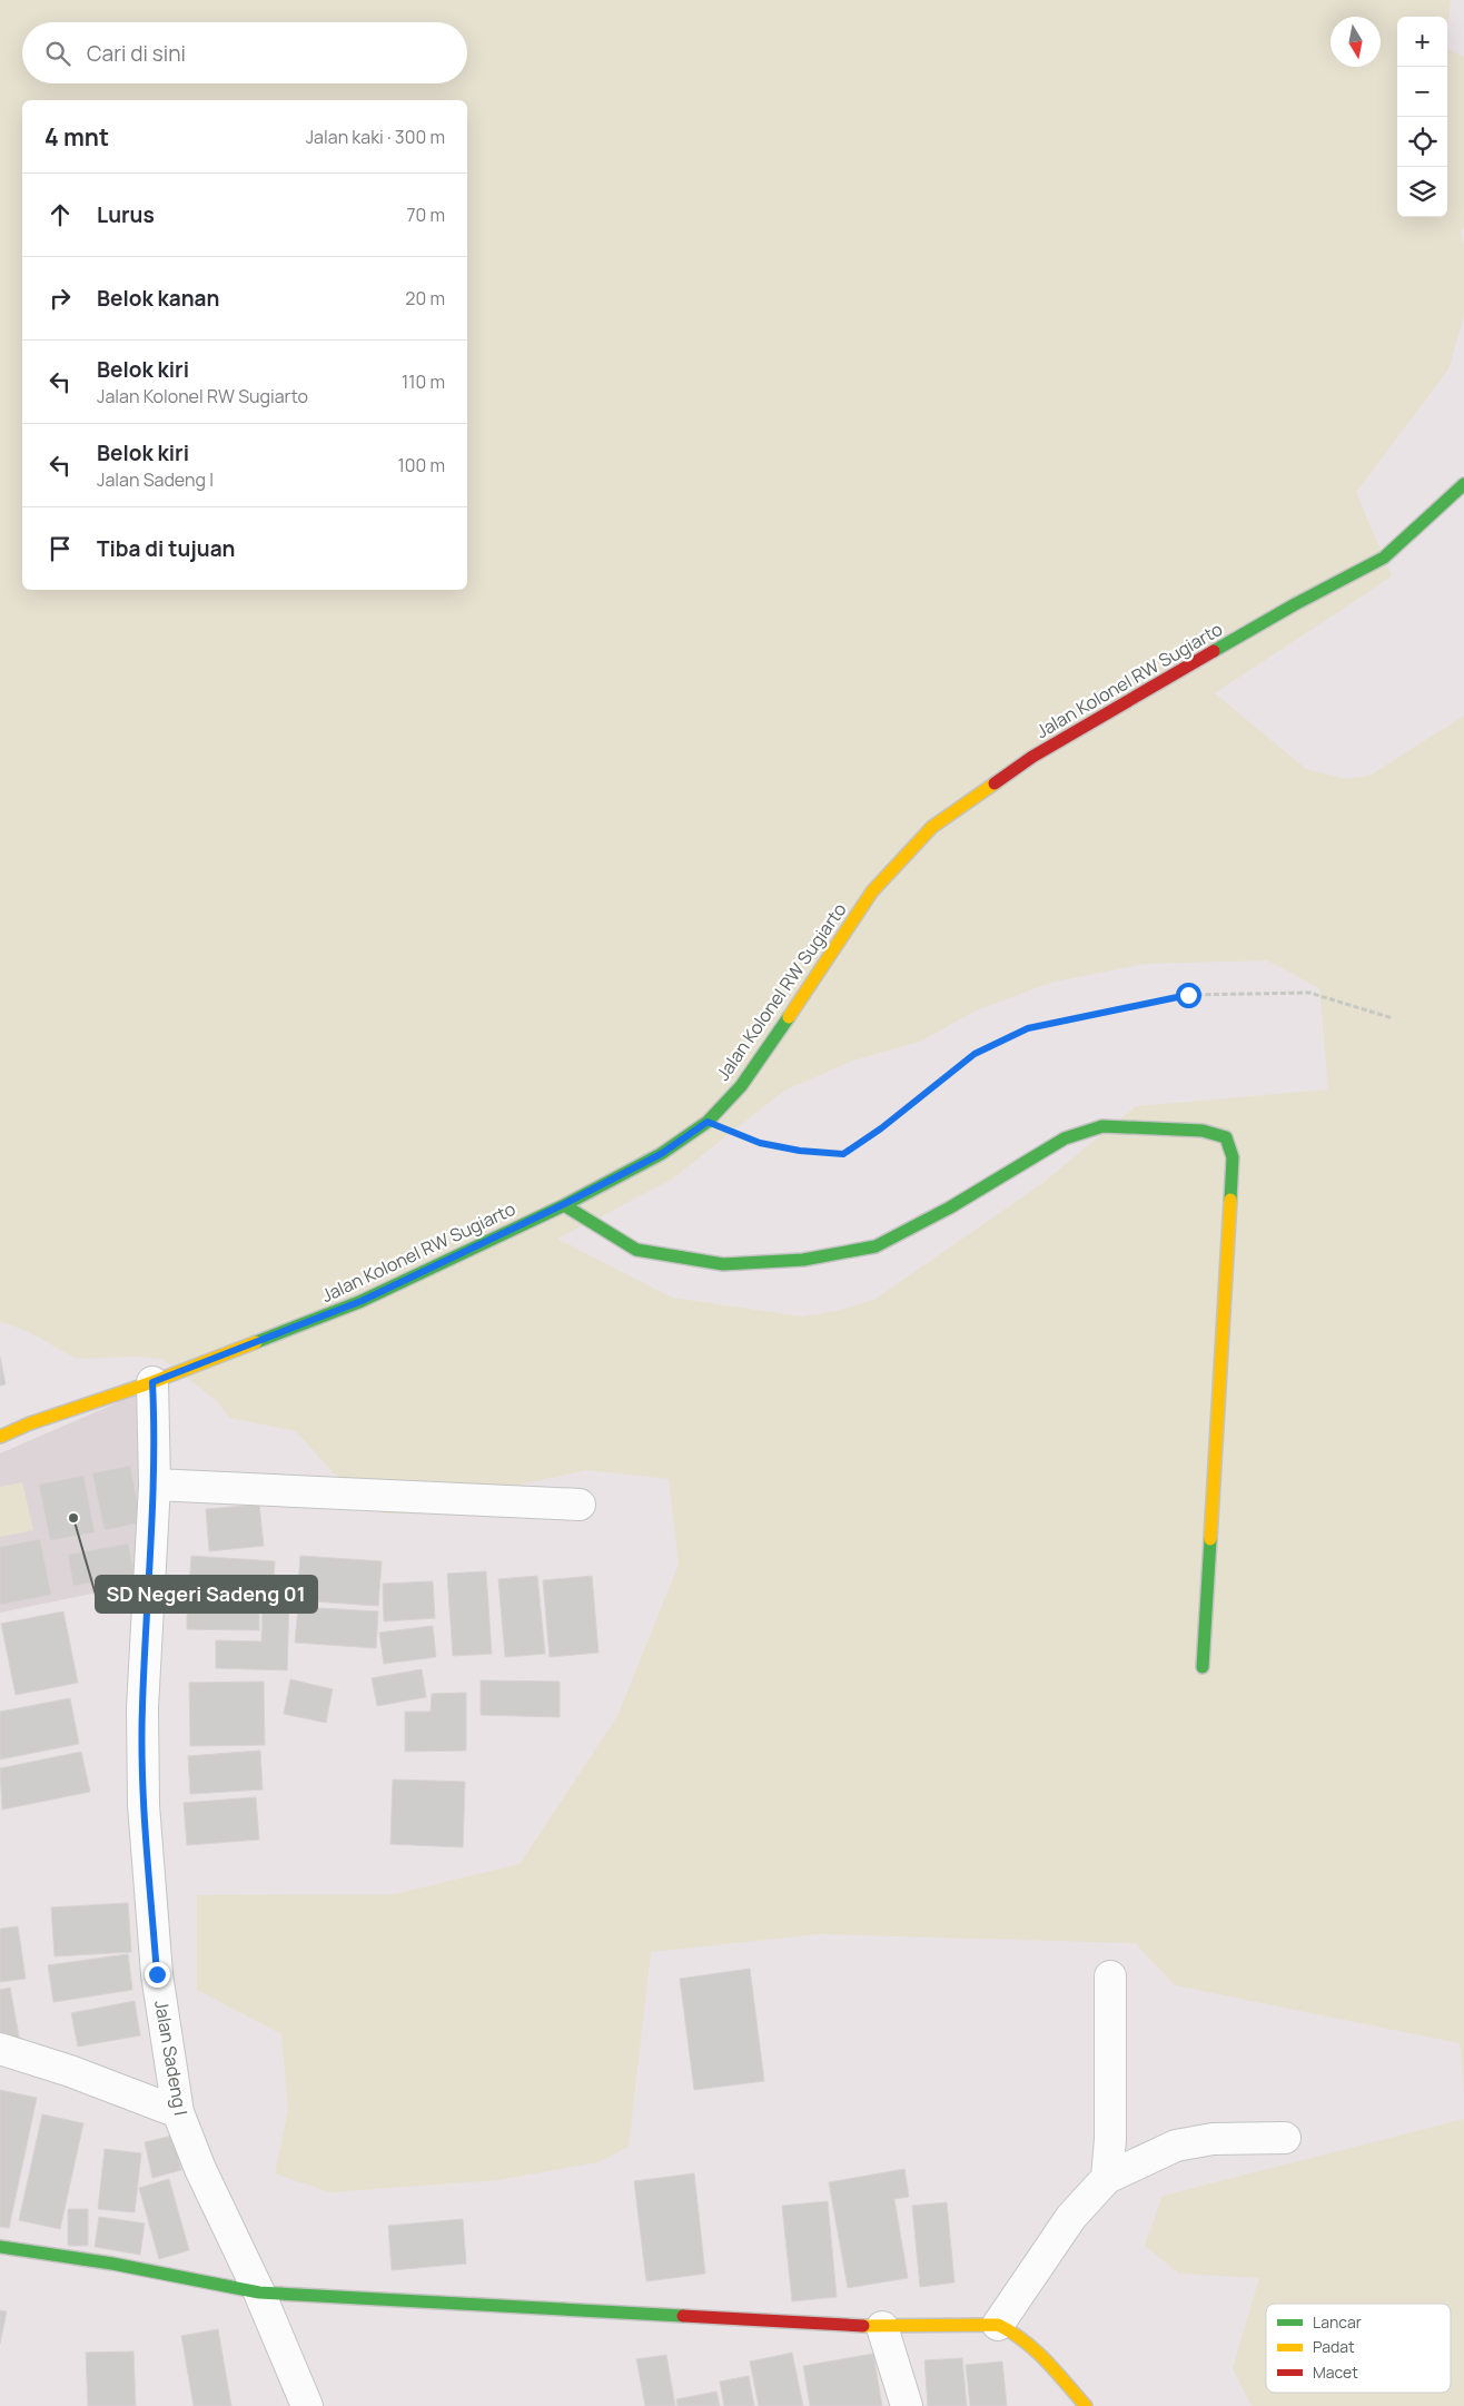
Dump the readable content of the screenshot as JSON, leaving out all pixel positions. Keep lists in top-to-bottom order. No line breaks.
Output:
{"streets":{"street":["Jalan Kolonel RW Sugiarto","Jalan Sadeng I"]},"crossings":[["Jalan Kolonel RW Sugiarto","Jalan Sadeng I"]],"places":["SD Negeri Sadeng 01"],"legend":["Lancar","Padat","Macet"],"north":"bottom","page":{"map_buttons":["+","−"],"search":"Cari di sini","heading":["4 mnt","Jalan kaki · 300 m"],"list":[["Lurus","70 m"],["Belok kanan","20 m"],["Belok kiri","Jalan Kolonel RW Sugiarto","110 m"],["Belok kiri","Jalan Sadeng I","100 m"],"Tiba di tujuan"]}}
